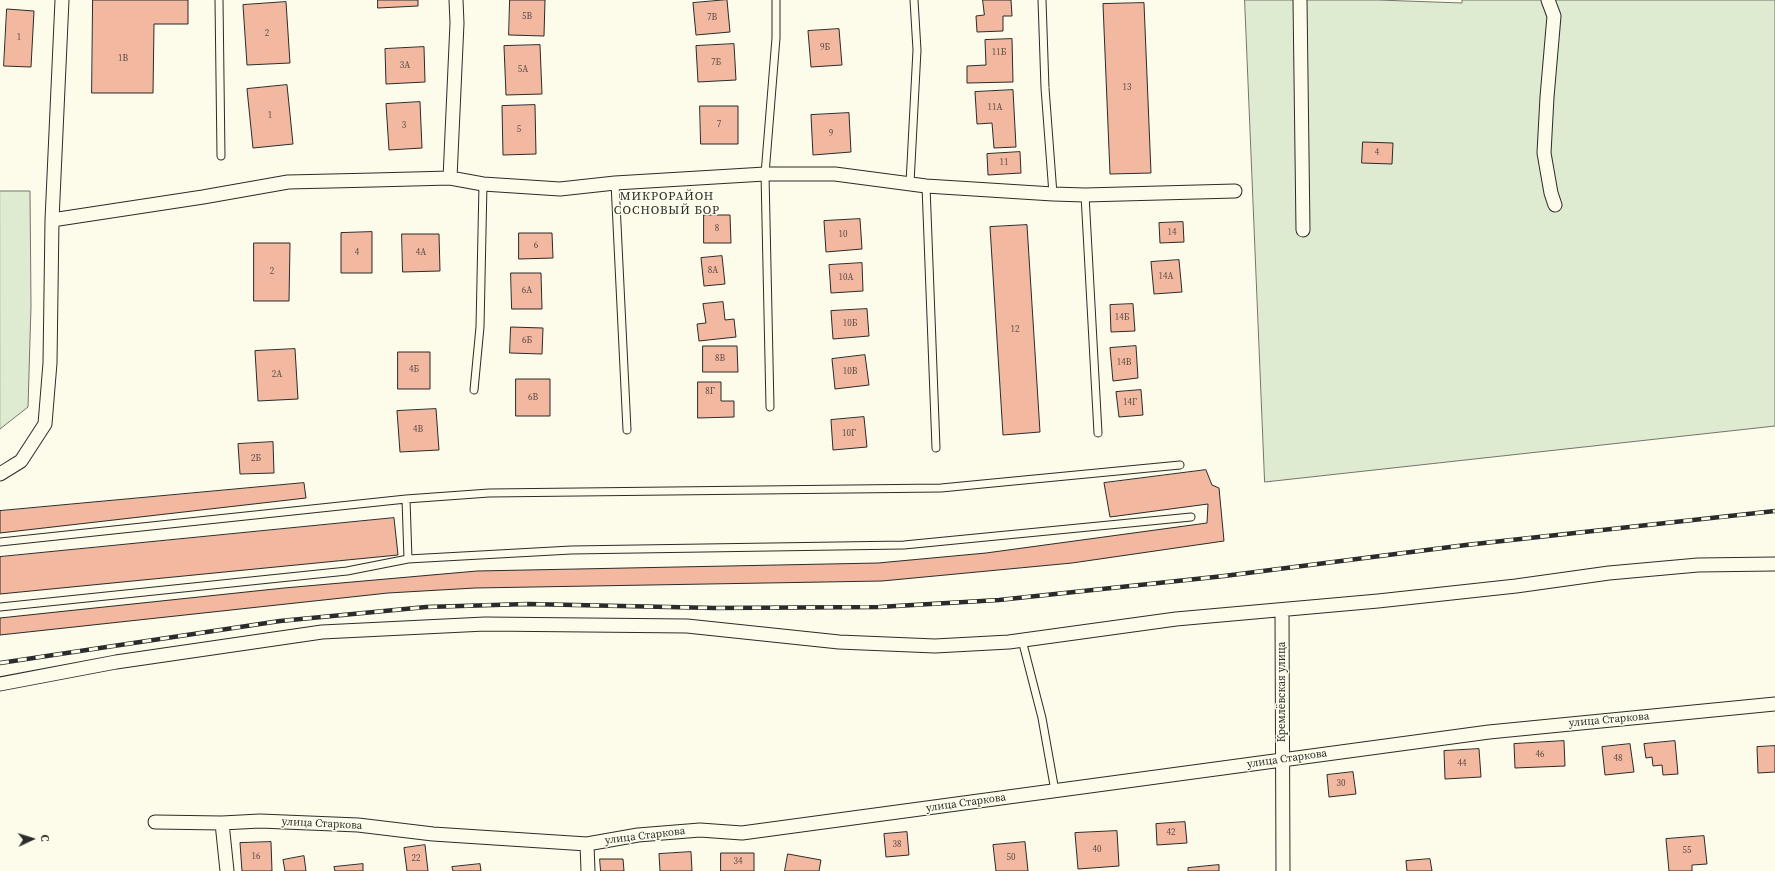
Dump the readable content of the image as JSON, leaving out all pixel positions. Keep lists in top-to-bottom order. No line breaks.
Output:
{"streets":{"street":["Кремлёвская улица","улица Старкова"]},"crossings":[["Кремлёвская улица","улица Старкова"]],"districts":["МИКРОРАЙОН СОСНОВЫЙ БОР"],"house_numbers":["5В","7В","2","1","9Б","11Б","1В","7Б","3А","5А","13","11А","1","7","3","5","9","4","11","8","14","10","6","4","4А","8А","2","14А","10А","6А","14Б","10Б","12","6Б","8В","14В","4Б","10В","2А","8Г","6В","14Г","4В","10Г","2Б","46","48","44","30","42","38","40","55","16","50","22","34"],"north":"right"}
